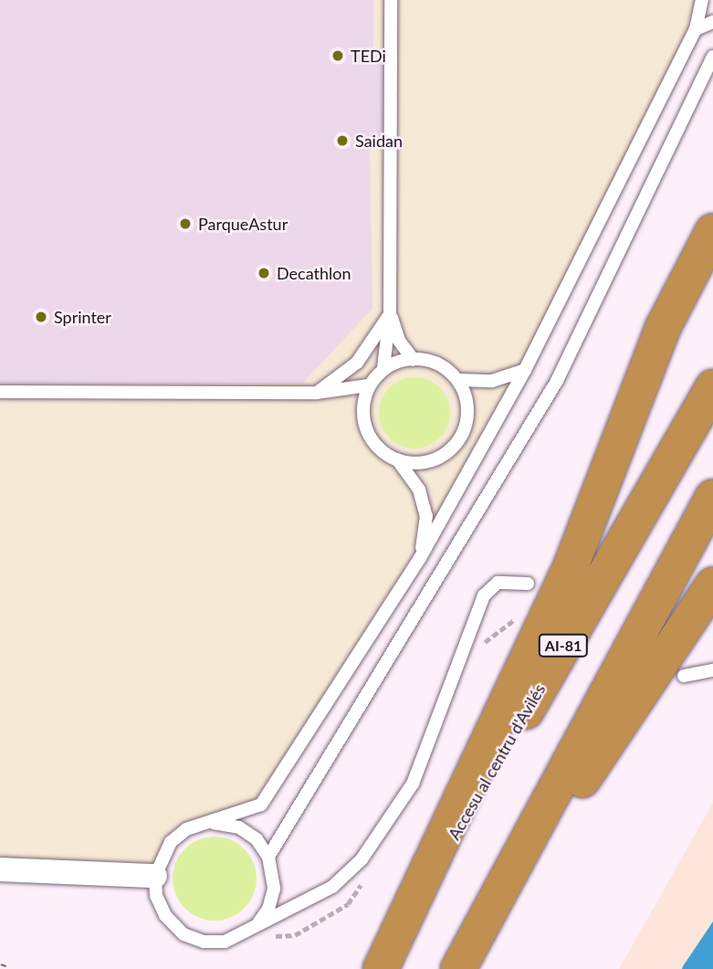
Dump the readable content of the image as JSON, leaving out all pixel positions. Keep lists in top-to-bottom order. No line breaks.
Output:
{"streets":{"highway":["AI-81","Accesu al centru d'Avilés"]},"crossings":[["AI-81","Accesu al centru d'Avilés"]],"places":["TEDi","Saidan","ParqueAstur","Decathlon","Sprinter"]}
